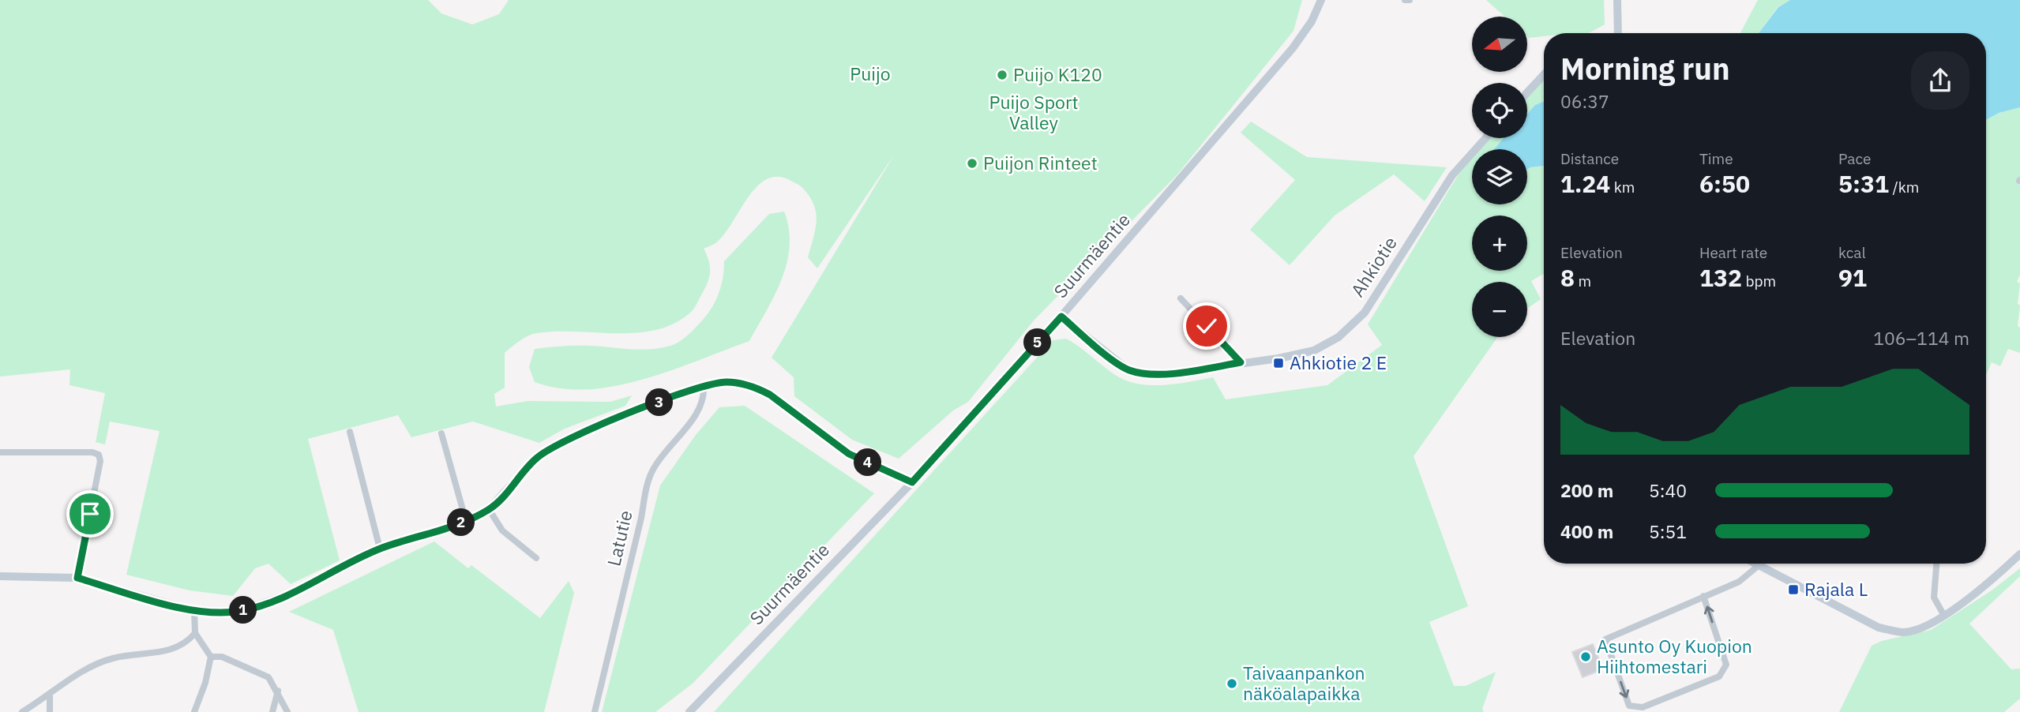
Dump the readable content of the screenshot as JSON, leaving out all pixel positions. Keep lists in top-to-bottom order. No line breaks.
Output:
{"streets":{"street":["Suurmäentie","Ahkiotie","Latutie"]},"crossings":[["Suurmäentie","Ahkiotie"]],"parks":["Puijo","Puijo Sport Valley"],"places":{"other":["Puijo K120","Puijon Rinteet","Asunto Oy Kuopion Hiihtomestari","Taivaanpankon näköalapaikka"],"transit":["Ahkiotie 2 E","Rajala L"]},"north":"left","page":{"map_buttons":["+","−"],"heading":["Morning run","06:37"],"stats":[["Distance","1.24 km"],["Time","6:50"],["Pace","5:31 /km"],["Elevation","8 m"],["Heart rate","132 bpm"],["kcal","91"]],"chart":["Elevation","106–114 m"],"pins":["5","3","4","2","1"],"list":[{"name":"200 m","note":"5:40"},{"name":"400 m","note":"5:51"}]}}
